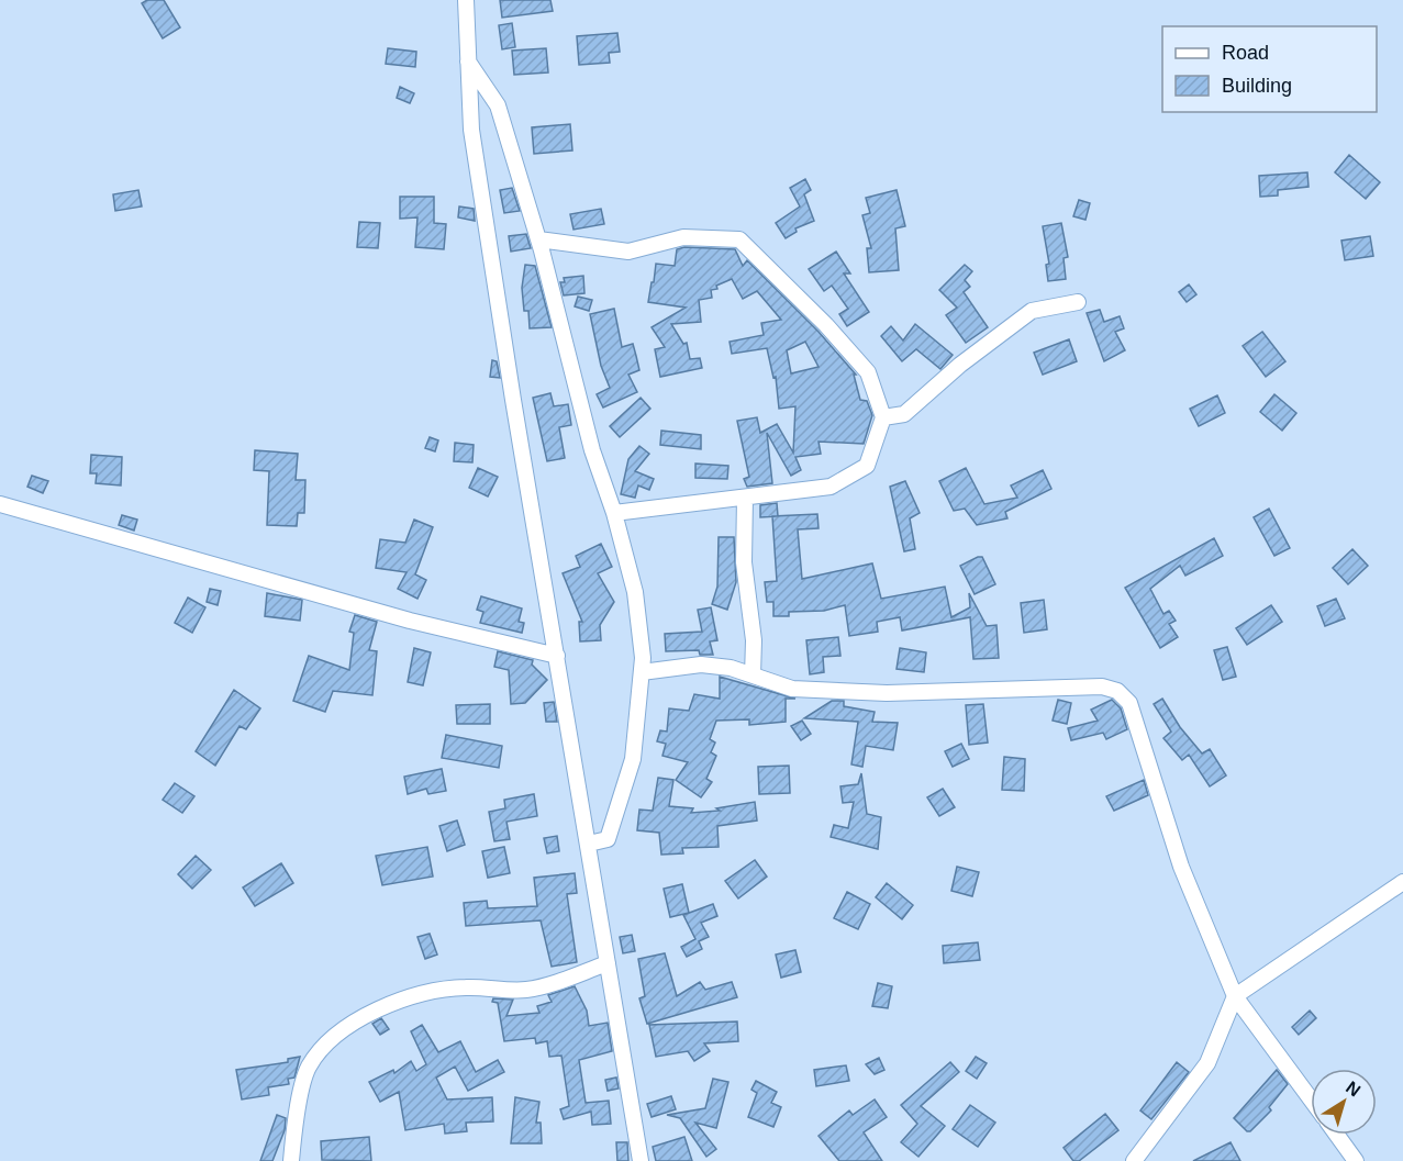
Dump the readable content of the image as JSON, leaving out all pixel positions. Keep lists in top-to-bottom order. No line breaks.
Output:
{"legend":["Road","Building"],"north":"top right"}
